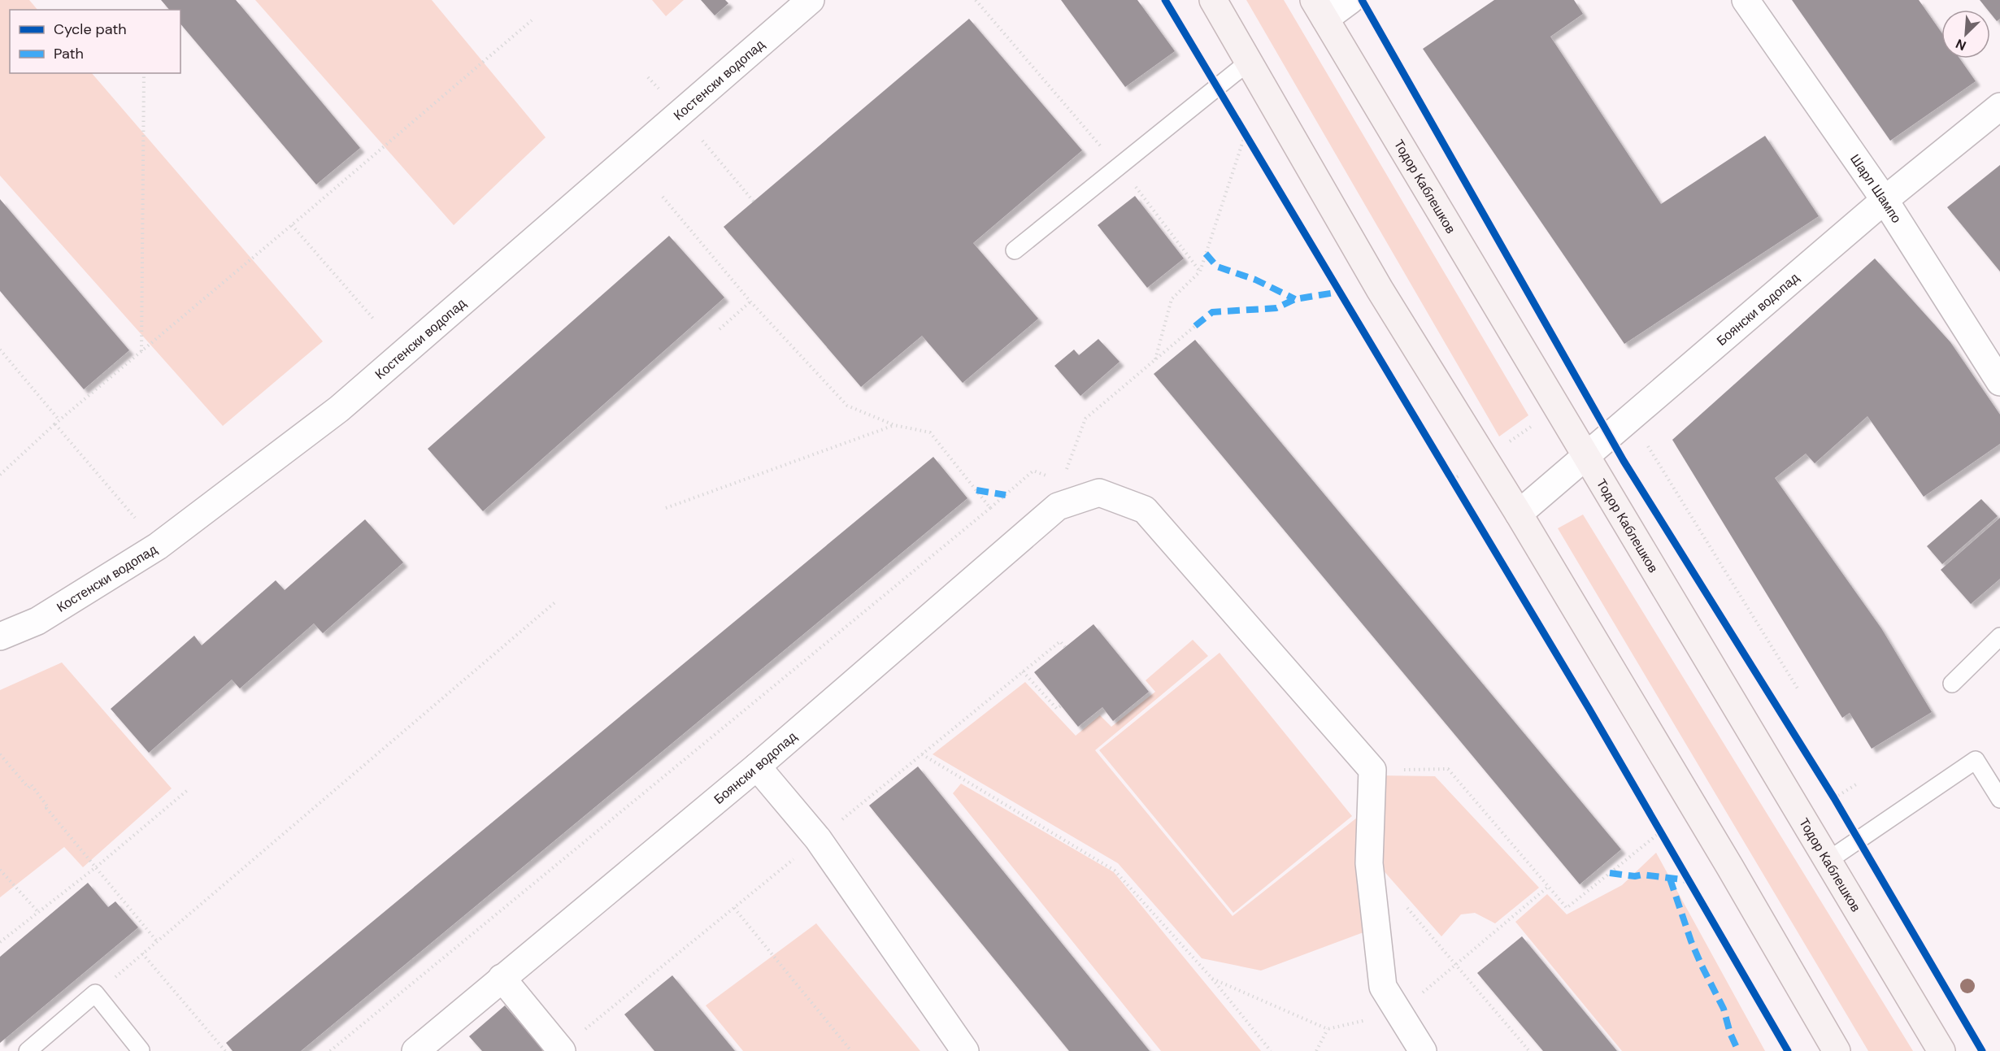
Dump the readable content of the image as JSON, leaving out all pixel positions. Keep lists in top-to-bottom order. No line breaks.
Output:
{"streets":{"main road":["Тодор Каблешков"],"street":["Костенски водопад","Шарл Шампо","Боянски водопад"]},"crossings":[["Тодор Каблешков","Боянски водопад"],["Шарл Шампо","Боянски водопад"]],"legend":["Cycle path","Path"],"north":"bottom left"}
